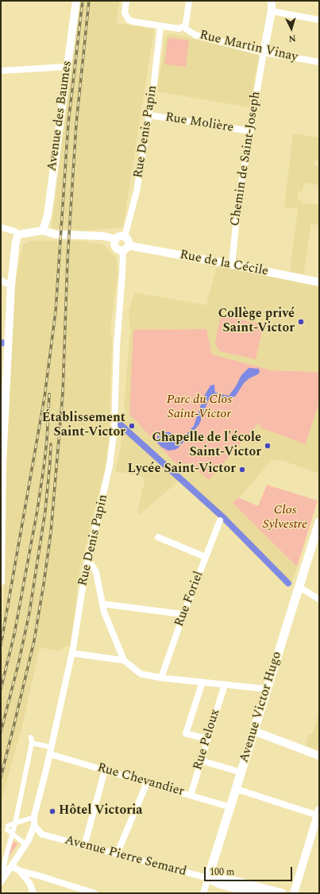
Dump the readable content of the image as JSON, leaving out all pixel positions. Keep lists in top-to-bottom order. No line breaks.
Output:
{"streets":{"main road":["Avenue Victor Hugo"],"street":["Rue Martin Vinay","Avenue des Baumes","Rue Molière","Rue Denis Papin","Chemin de Saint-Joseph","Rue de la Cécile","Rue Foriel","Rue Peloux","Rue Chevandier","Avenue Pierre Semard"]},"crossings":[["Rue Martin Vinay","Rue Denis Papin"],["Rue Martin Vinay","Chemin de Saint-Joseph"],["Rue Molière","Rue Denis Papin"],["Rue Molière","Chemin de Saint-Joseph"],["Rue Denis Papin","Rue de la Cécile"],["Rue Denis Papin","Rue Chevandier"],["Chemin de Saint-Joseph","Rue de la Cécile"],["Avenue Victor Hugo","Rue Chevandier"],["Avenue Victor Hugo","Avenue Pierre Semard"],["Rue Peloux","Rue Chevandier"]],"parks":["Parc du Clos Saint-Victor","Clos Sylvestre"],"places":["Collège privé Saint-Victor","Établissement Saint-Victor","Chapelle de l'école Saint-Victor","Lycée Saint-Victor","Hôtel Victoria"],"scale_bar":"100 m","north":"bottom"}
